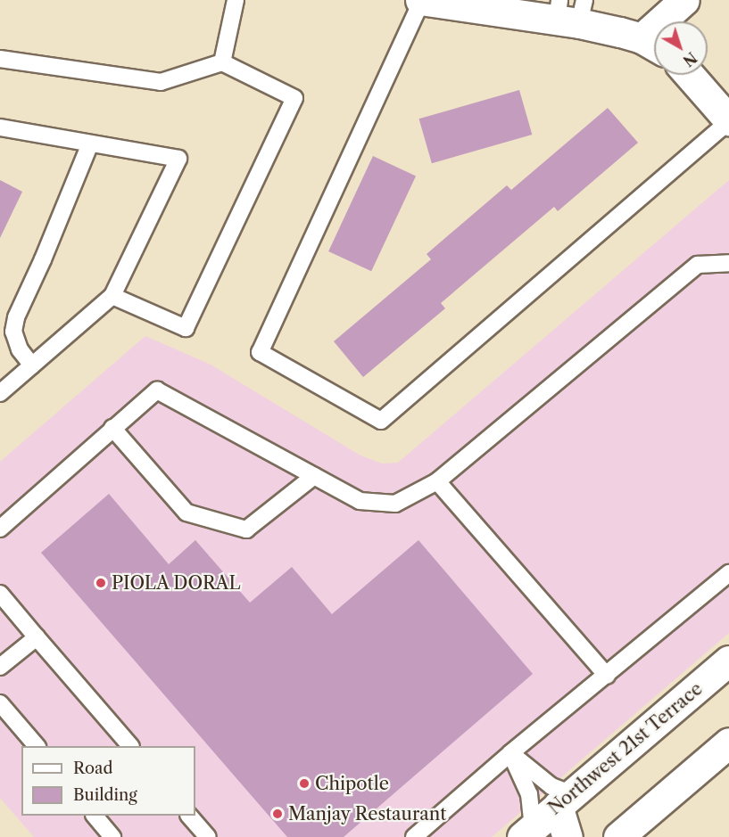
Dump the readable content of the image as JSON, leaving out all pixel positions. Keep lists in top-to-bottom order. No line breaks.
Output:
{"streets":{"street":["Northwest 21st Terrace"]},"places":["PIOLA DORAL","Chipotle","Manjay Restaurant"],"legend":["Road","Building"],"north":"bottom right"}
